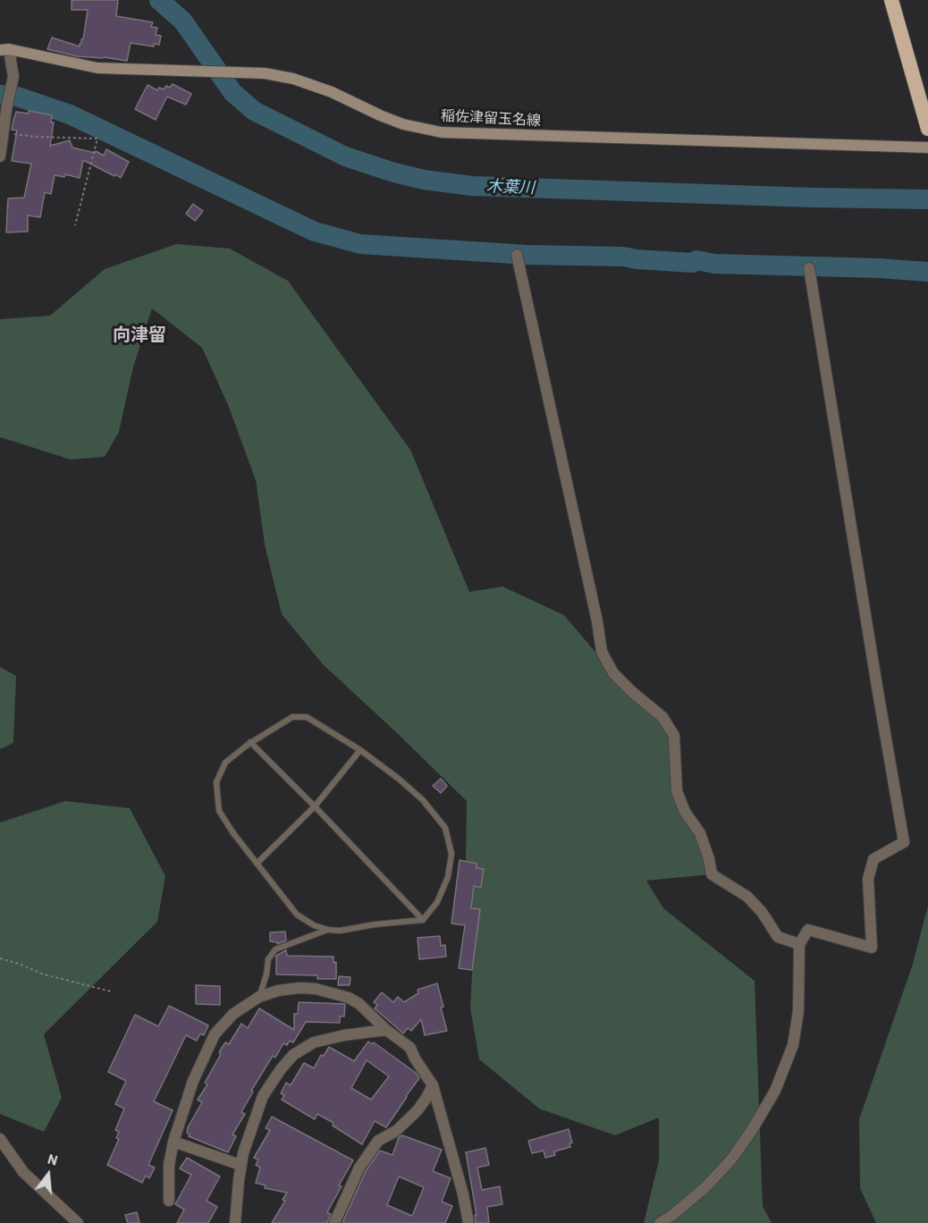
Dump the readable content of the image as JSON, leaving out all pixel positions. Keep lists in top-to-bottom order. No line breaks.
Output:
{"streets":{"main road":["稲佐津留玉名線"]},"districts":["向津留"],"water":["木葉川"],"north":"top"}
